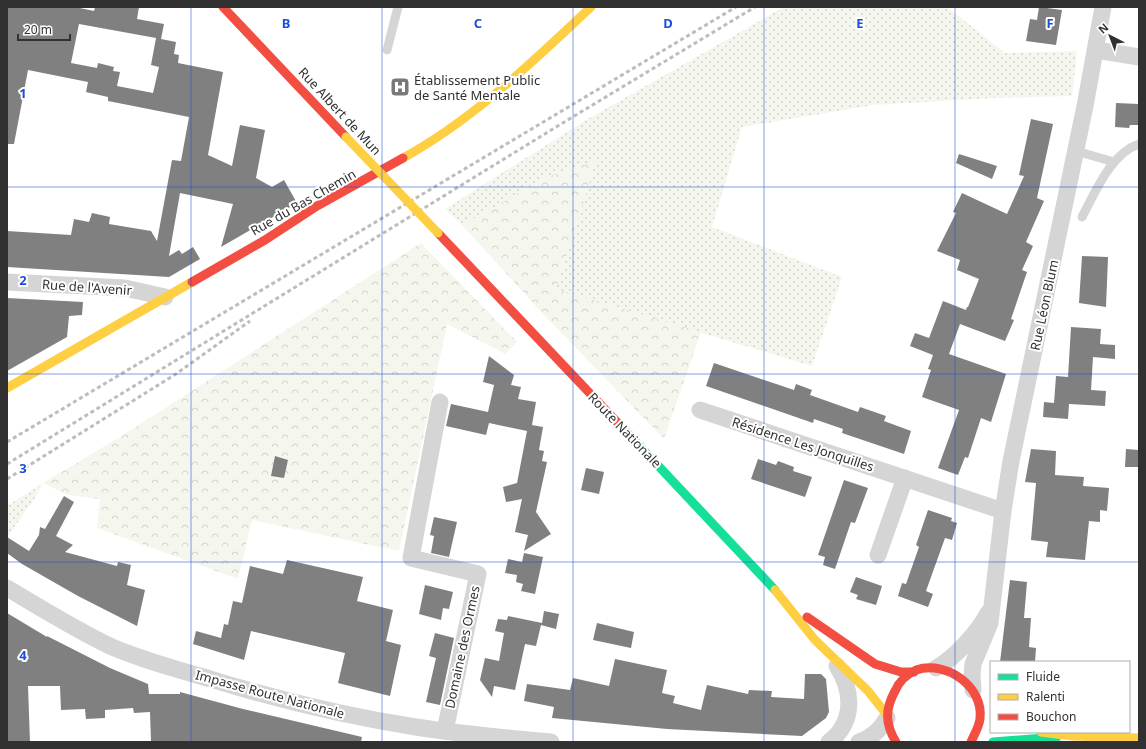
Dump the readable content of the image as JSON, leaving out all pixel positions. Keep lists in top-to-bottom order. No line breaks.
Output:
{"streets":{"main road":["Rue Albert de Mun","Rue du Bas Chemin","Route Nationale"],"street":["Rue de l'Avenir","Rue Léon Blum","Résidence Les Jonquilles","Domaine des Ormes","Impasse Route Nationale"]},"crossings":[["Rue Albert de Mun","Route Nationale"],["Rue du Bas Chemin","Rue de l'Avenir"],["Rue Léon Blum","Résidence Les Jonquilles"],["Domaine des Ormes","Impasse Route Nationale"]],"places":{"hospital":["Établissement Public de Santé Mentale"]},"legend":["Fluide","Ralenti","Bouchon"],"scale_bar":"20 m","north":"top left","grid":{"columns":["B","C","D","E","F"],"rows":["1","2","3","4"]}}
